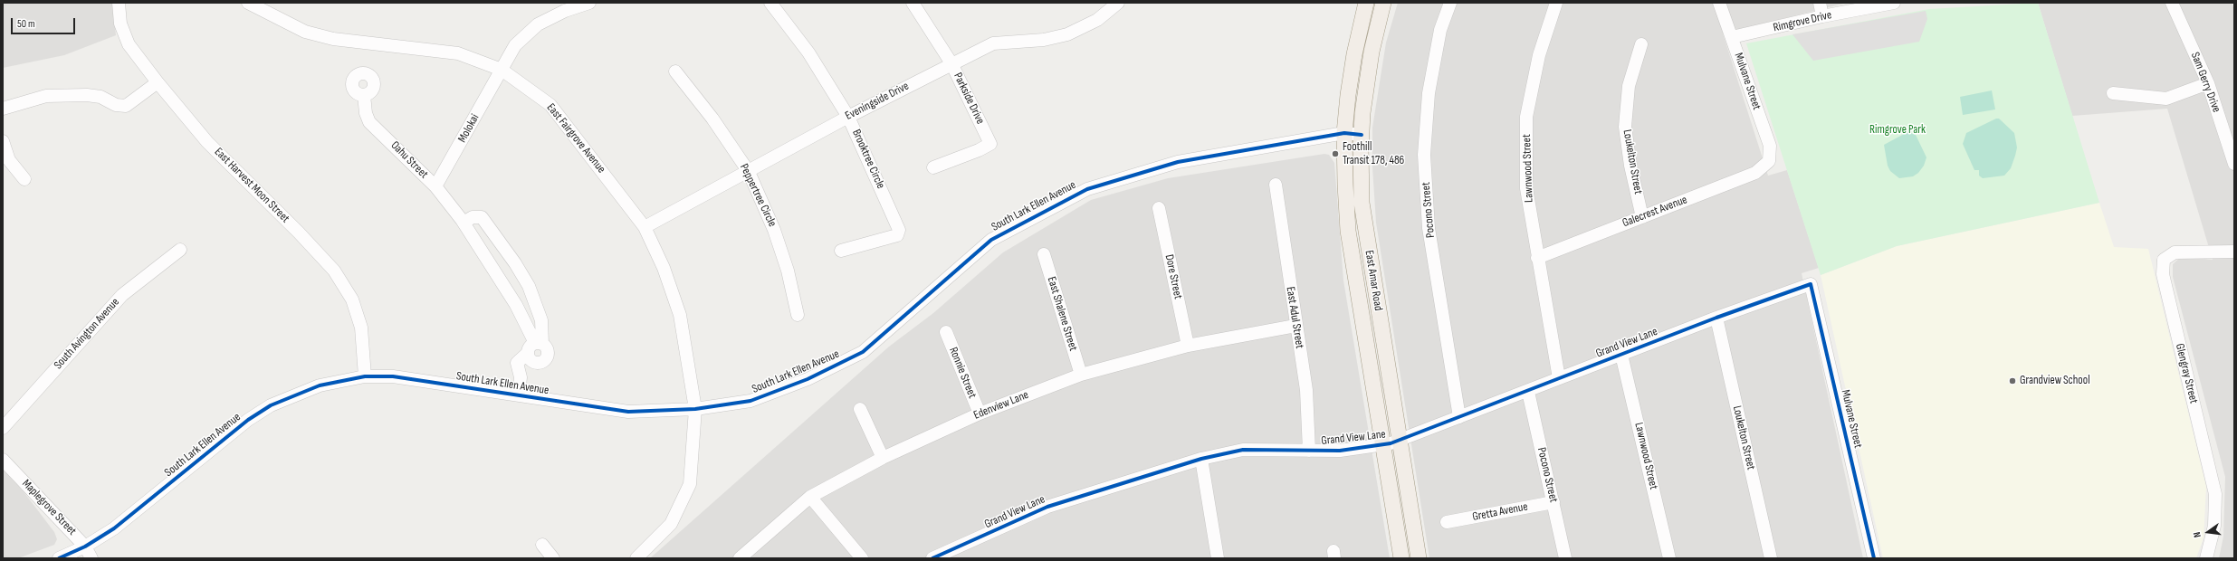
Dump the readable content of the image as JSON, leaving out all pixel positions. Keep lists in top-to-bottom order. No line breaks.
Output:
{"streets":{"main road":["East Amar Road"],"street":["Rimgrove Drive","Mulvane Street","Sam Gerry Drive","Parkside Drive","Eveningside Drive","Molokai","East Fairgrove Avenue","Brooktree Circle","Oahu Street","Loukelton Street","Lawnwood Street","East Harvest Moon Street","Peppertree Circle","South Lark Ellen Avenue","Pocono Street","Galecrest Avenue","Dore Street","East Shalene Street","East Adul Street","South Avington Avenue","Grand View Lane","Ronnie Street","Glengray Street","Edenview Lane","Maplegrove Street","Gretta Avenue"]},"crossings":[["Rimgrove Drive","Mulvane Street"],["Mulvane Street","Galecrest Avenue"],["Mulvane Street","Grand View Lane"],["Parkside Drive","Eveningside Drive"],["Eveningside Drive","East Fairgrove Avenue"],["Eveningside Drive","Brooktree Circle"],["Eveningside Drive","Peppertree Circle"],["Molokai","East Fairgrove Avenue"],["Molokai","Oahu Street"],["East Fairgrove Avenue","South Lark Ellen Avenue"],["Loukelton Street","Galecrest Avenue"],["Loukelton Street","Grand View Lane"],["Lawnwood Street","Galecrest Avenue"],["Lawnwood Street","Grand View Lane"],["East Harvest Moon Street","South Lark Ellen Avenue"],["South Lark Ellen Avenue","East Amar Road"],["South Lark Ellen Avenue","Maplegrove Street"],["Pocono Street","Grand View Lane"],["Pocono Street","Gretta Avenue"],["Dore Street","Edenview Lane"],["East Amar Road","Grand View Lane"],["East Shalene Street","Edenview Lane"],["East Adul Street","Grand View Lane"],["East Adul Street","Edenview Lane"],["Ronnie Street","Edenview Lane"]],"parks":["Rimgrove Park"],"places":["Foothill Transit 178, 486","Grandview School"],"scale_bar":"50 m","north":"left"}
